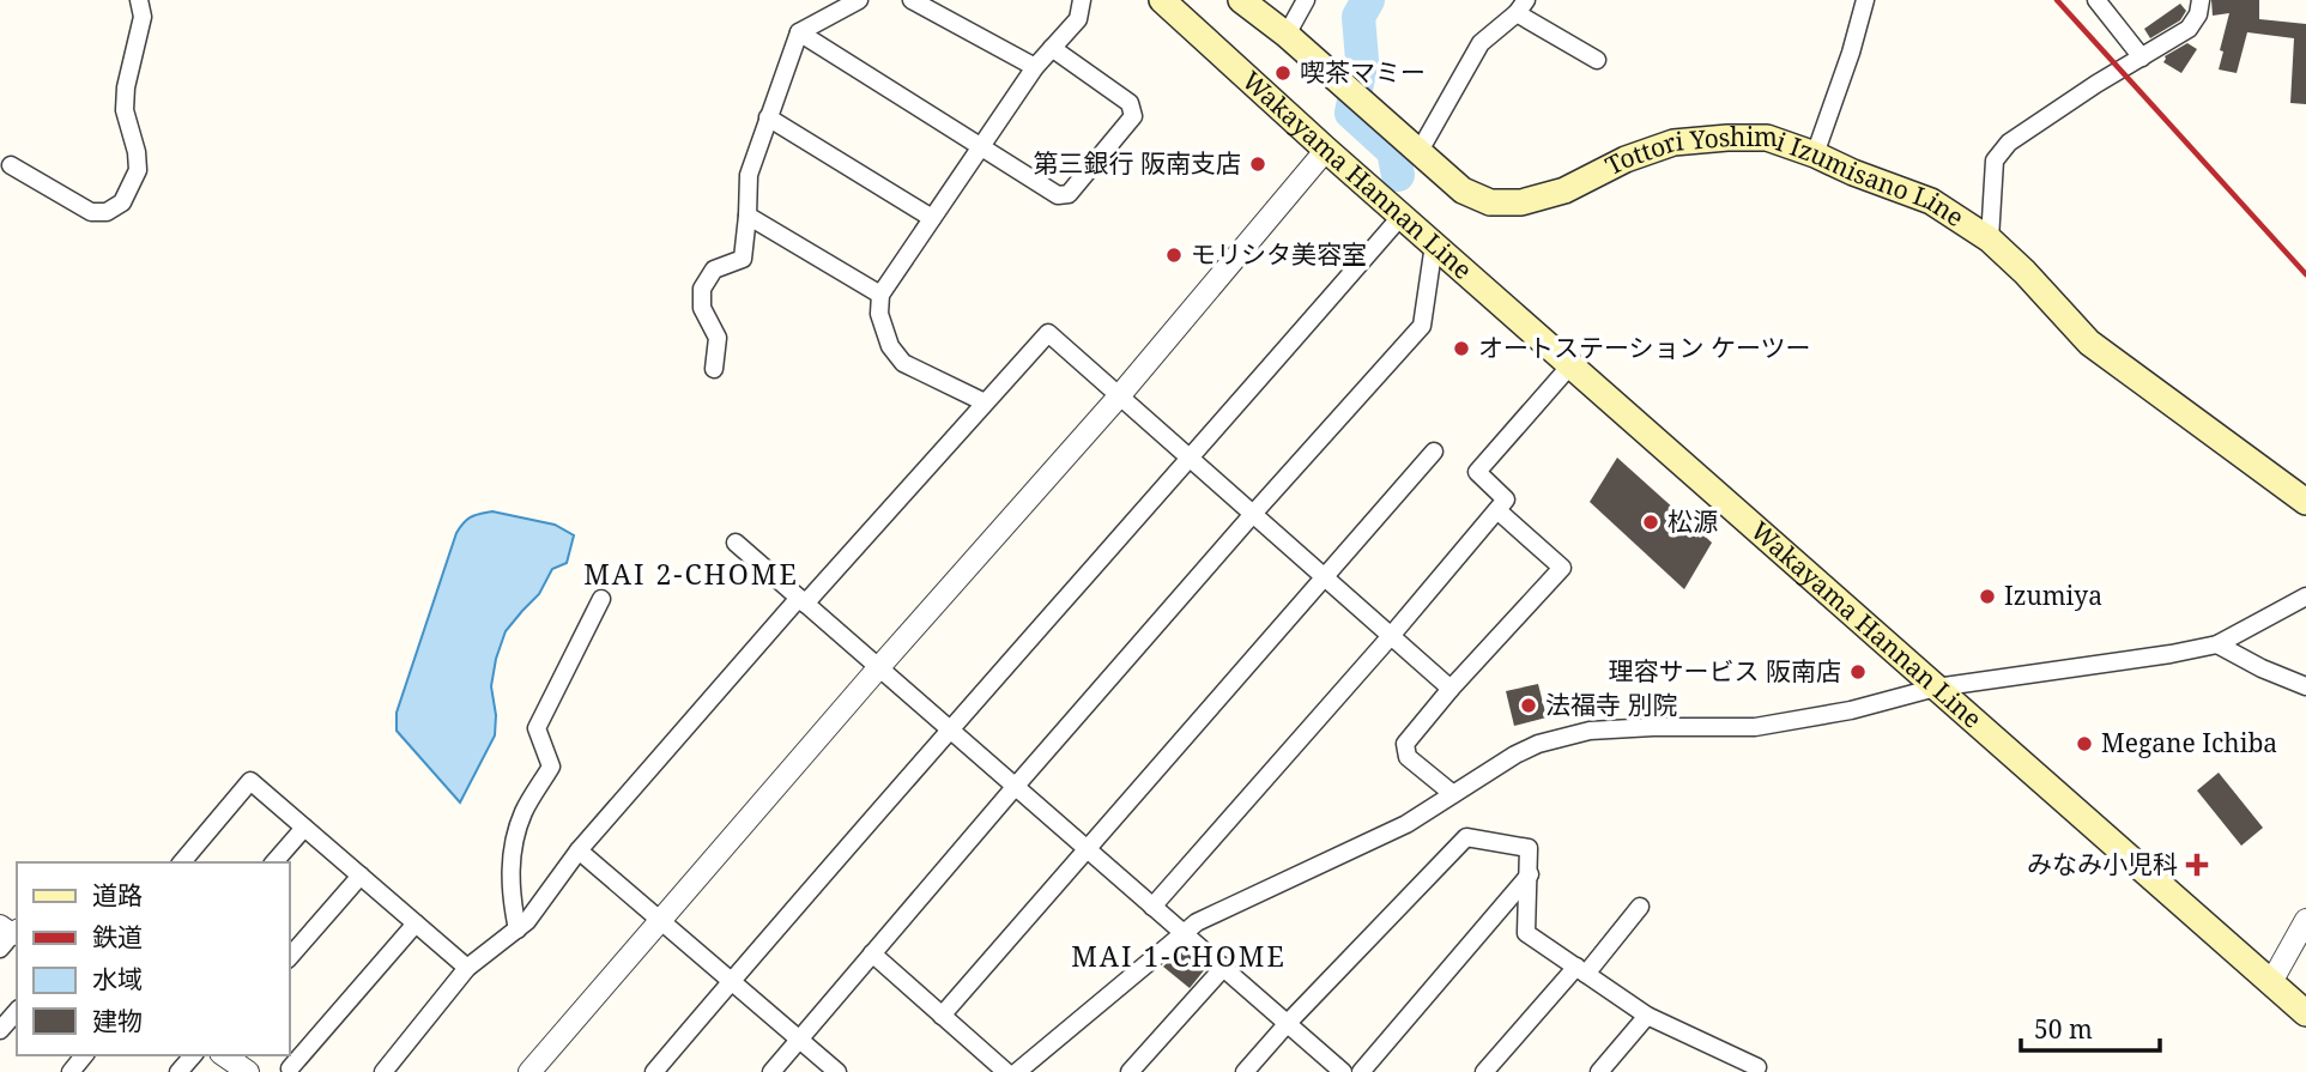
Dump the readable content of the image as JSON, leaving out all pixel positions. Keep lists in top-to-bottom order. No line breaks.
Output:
{"streets":{"main road":["Wakayama Hannan Line","Tottori Yoshimi Izumisano Line"]},"districts":["MAI 2-CHOME","MAI 1-CHOME"],"places":{"other":["喫茶マミー","第三銀行 阪南支店","モリシタ美容室","オートステーション ケーツー","松源","Izumiya","理容サービス 阪南店","法福寺 別院","Megane Ichiba"],"health":["みなみ小児科"]},"legend":["道路","鉄道","水域","建物"],"scale_bar":"50 m"}
